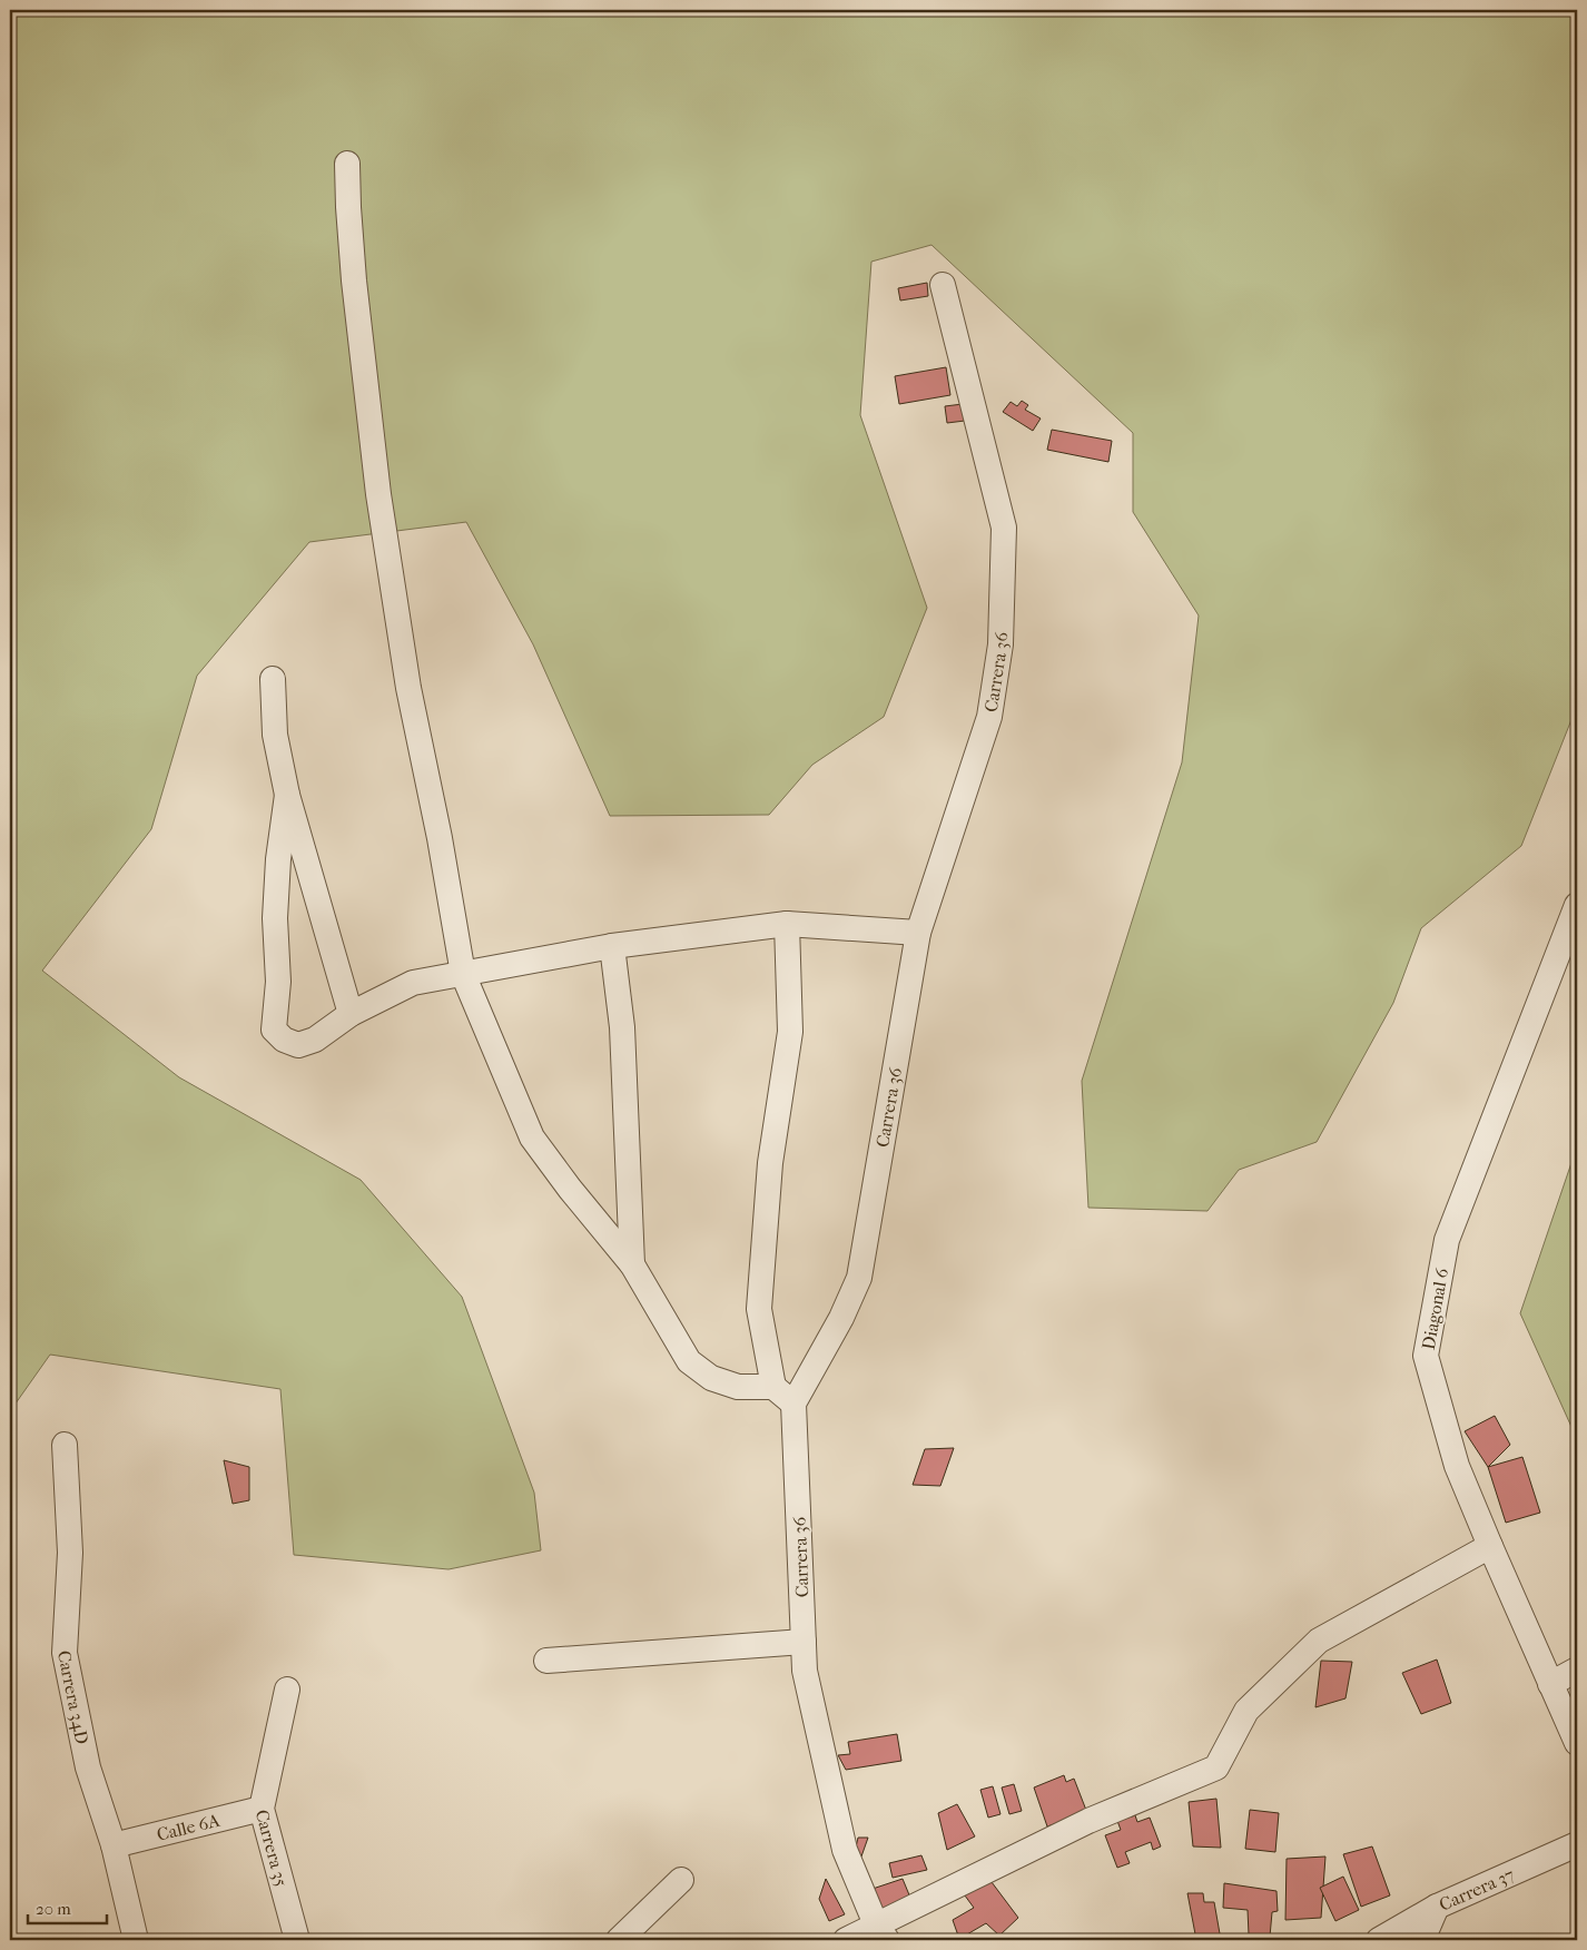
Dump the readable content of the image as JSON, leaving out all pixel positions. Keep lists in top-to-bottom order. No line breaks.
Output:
{"streets":{"street":["Carrera 36","Diagonal 6","Carrera 34D","Calle 6A","Carrera 35","Carrera 37"]},"crossings":[["Carrera 34D","Calle 6A"],["Calle 6A","Carrera 35"]],"scale_bar":"20 m"}
